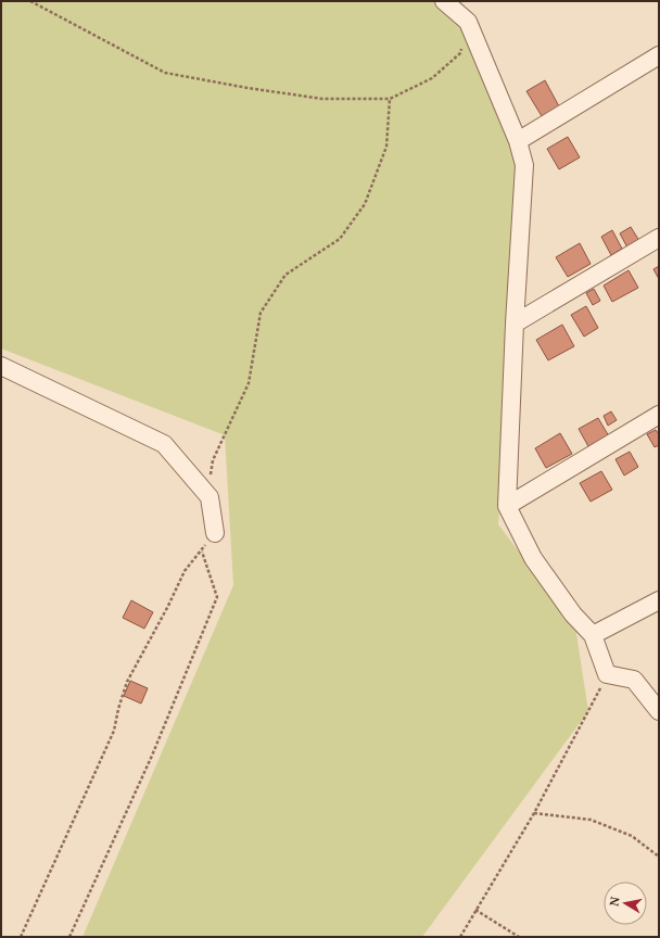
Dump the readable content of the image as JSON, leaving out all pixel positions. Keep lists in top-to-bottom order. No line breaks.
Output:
{"north":"left"}
